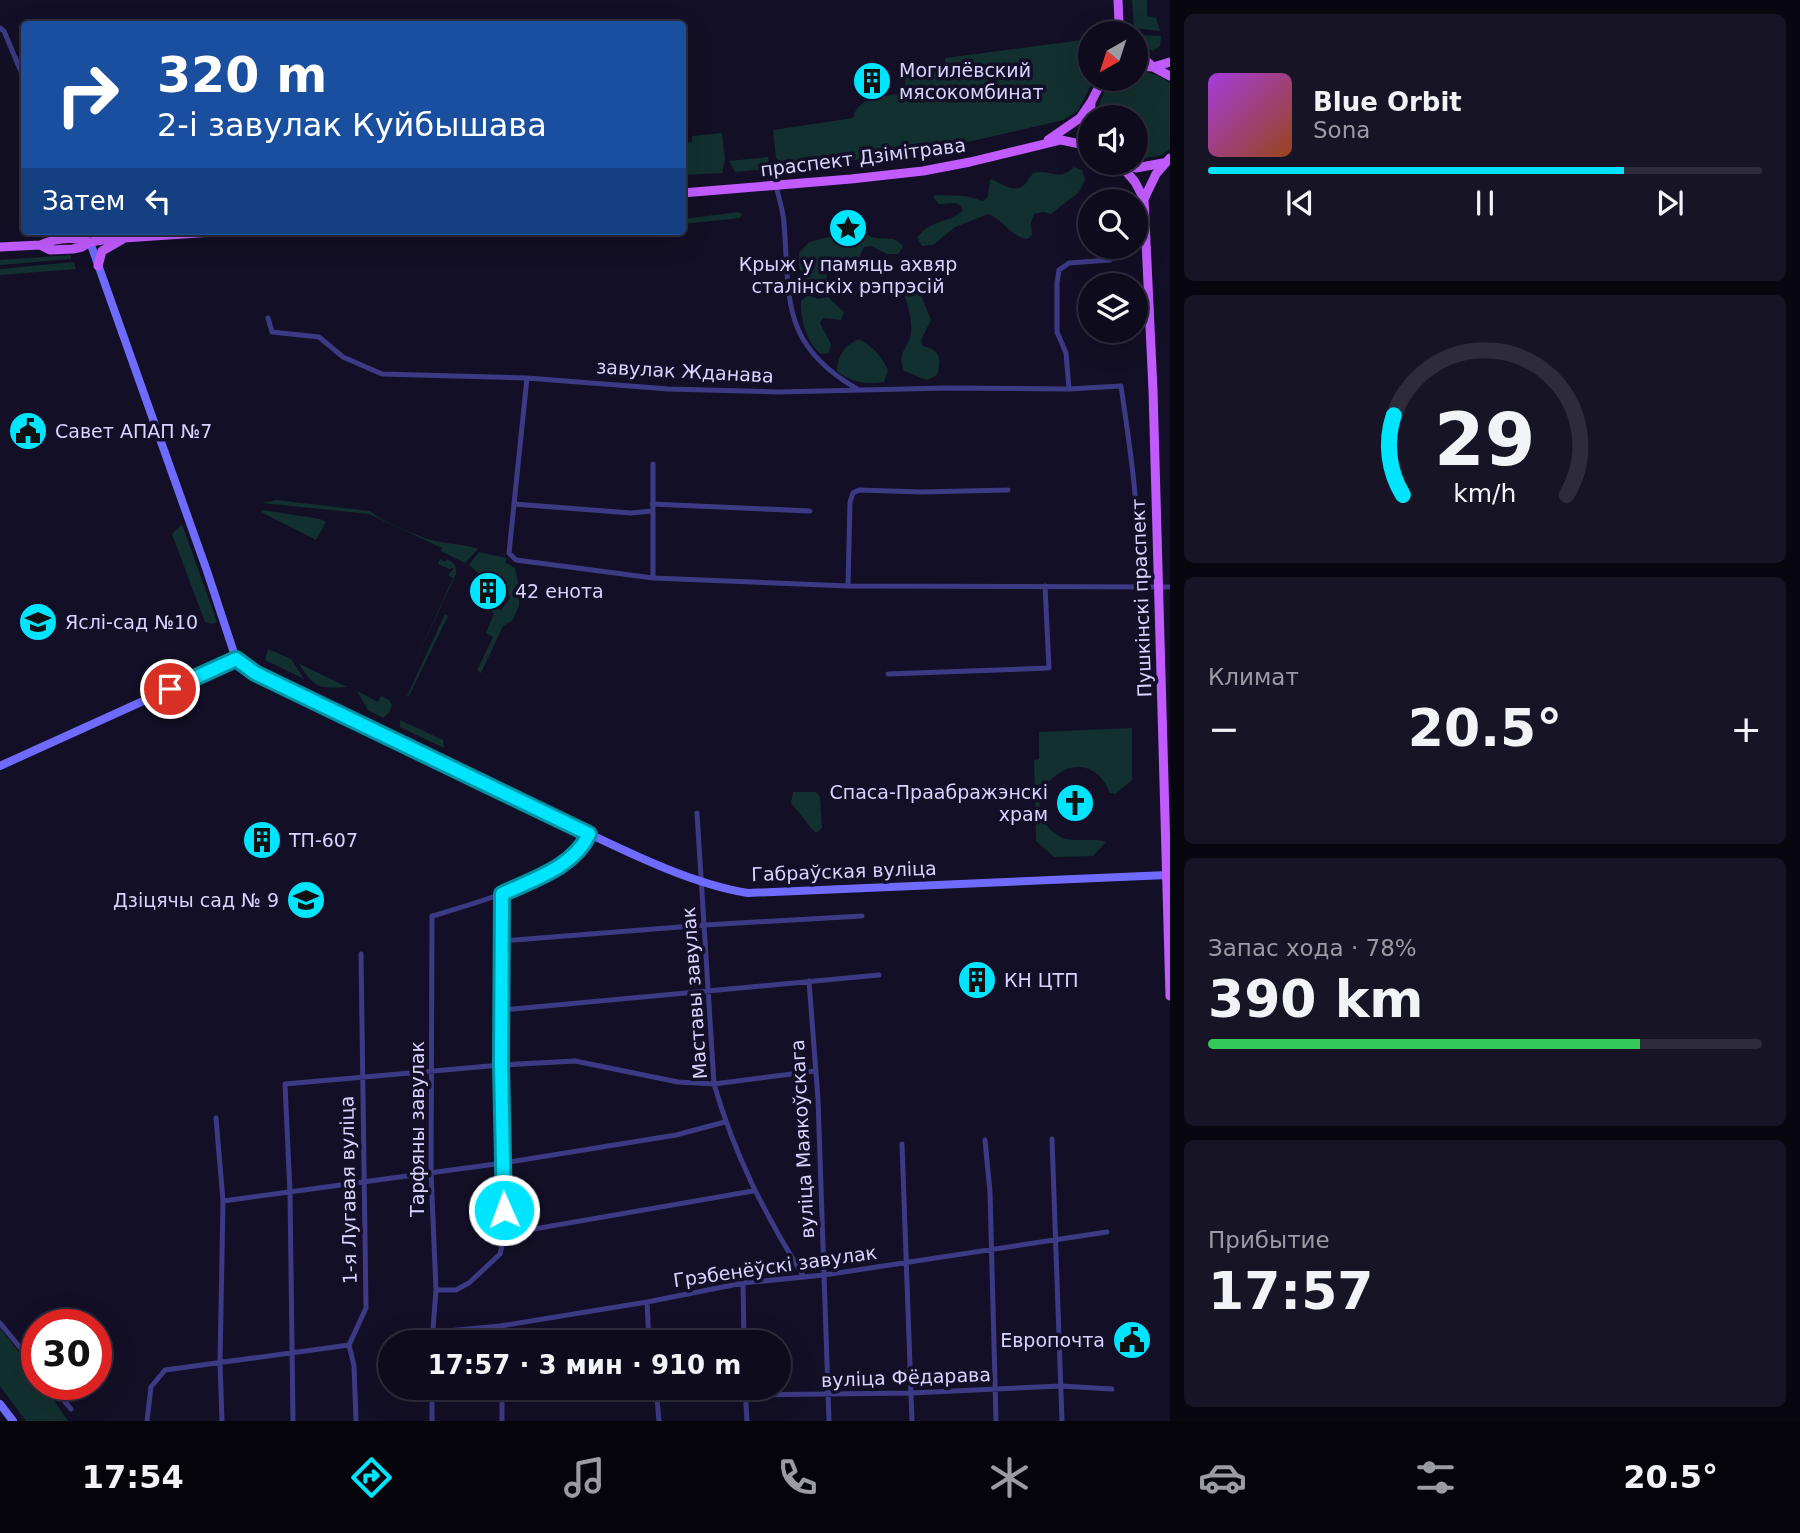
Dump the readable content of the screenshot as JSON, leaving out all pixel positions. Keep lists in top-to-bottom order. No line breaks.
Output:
{"streets":{"main road":["праспект Дзімітрава","Пушкінскі праспект","Габраўская вуліца"],"street":["завулак Жданава","Маставы завулак","Тарфяны завулак","вуліца Маякоўскага","1-я Лугавая вуліца","Грэбенёўскі завулак","вуліца Фёдарава"]},"crossings":[["Пушкінскі праспект","Габраўская вуліца"],["Габраўская вуліца","Маставы завулак"],["Маставы завулак","Грэбенёўскі завулак"],["вуліца Маякоўскага","Грэбенёўскі завулак"],["вуліца Маякоўскага","вуліца Фёдарава"]],"places":{"building":["Могилёвский мясокомбинат","42 енота","ТП-607","КН ЦТП"],"place":["Крыж у памяць ахвяр сталінскіх рэпрэсій"],"public building":["Савет АПАП №7","Европочта"],"school or university":["Яслі-сад №10","Дзіцячы сад № 9"],"church":["Спаса-Праабражэнскі храм"]},"north":"bottom left","page":{"turn":["320 m","2-і завулак Куйбышава"],"song":["Blue Orbit","Sona"],"then":"Затем","tile":["Климат",["Запас хода · 78%","390 km"],["Прибытие","17:57"]],"heat":["−","20.5°","+"],"limit":"30","trip":"17:57 · 3 мин · 910 m","tabs":["17:54","20.5°"],"gauge":["29","km/h"]}}
